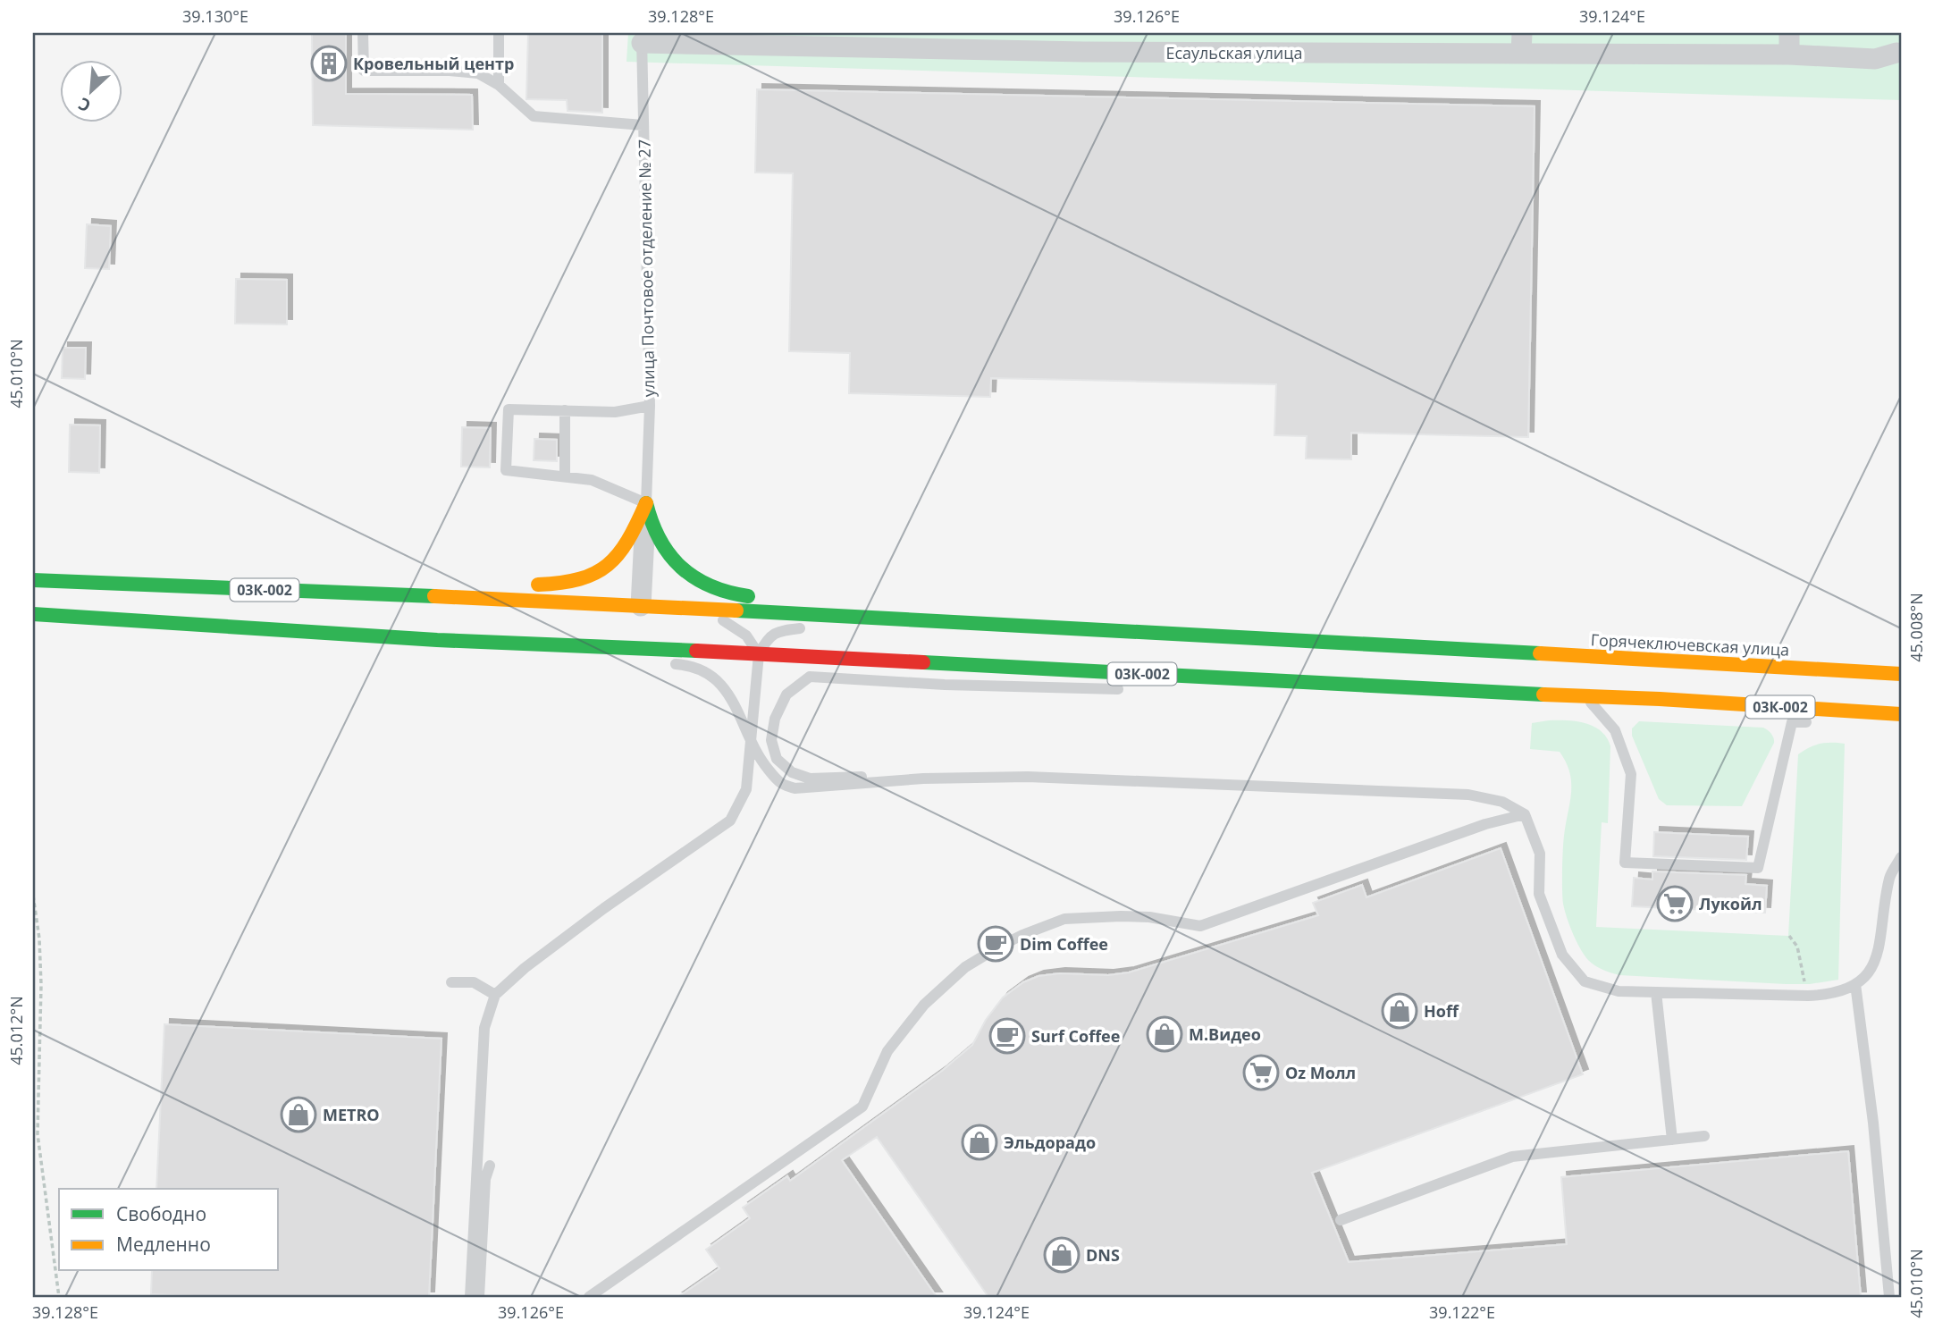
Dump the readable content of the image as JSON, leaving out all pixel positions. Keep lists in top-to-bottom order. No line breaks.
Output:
{"streets":{"main road":["03К-002","Горячеключевская улица"],"street":["Есаульская улица"],"lane":["улица Почтовое отделение № 27"]},"crossings":[["Есаульская улица","улица Почтовое отделение № 27"],["03К-002","Горячеключевская улица"]],"places":{"building":["Кровельный центр"],"supermarket":["Лукойл","Oz Молл"],"cafe":["Dim Coffee","Surf Coffee"],"shop":["Hoff","М.Видео","METRO","Эльдорадо","DNS"]},"legend":["Свободно","Медленно"],"north":"bottom left","coordinates":["39.130°E","39.128°E","39.126°E","39.124°E","45.010°N","45.008°N","45.012°N","39.122°E"]}
